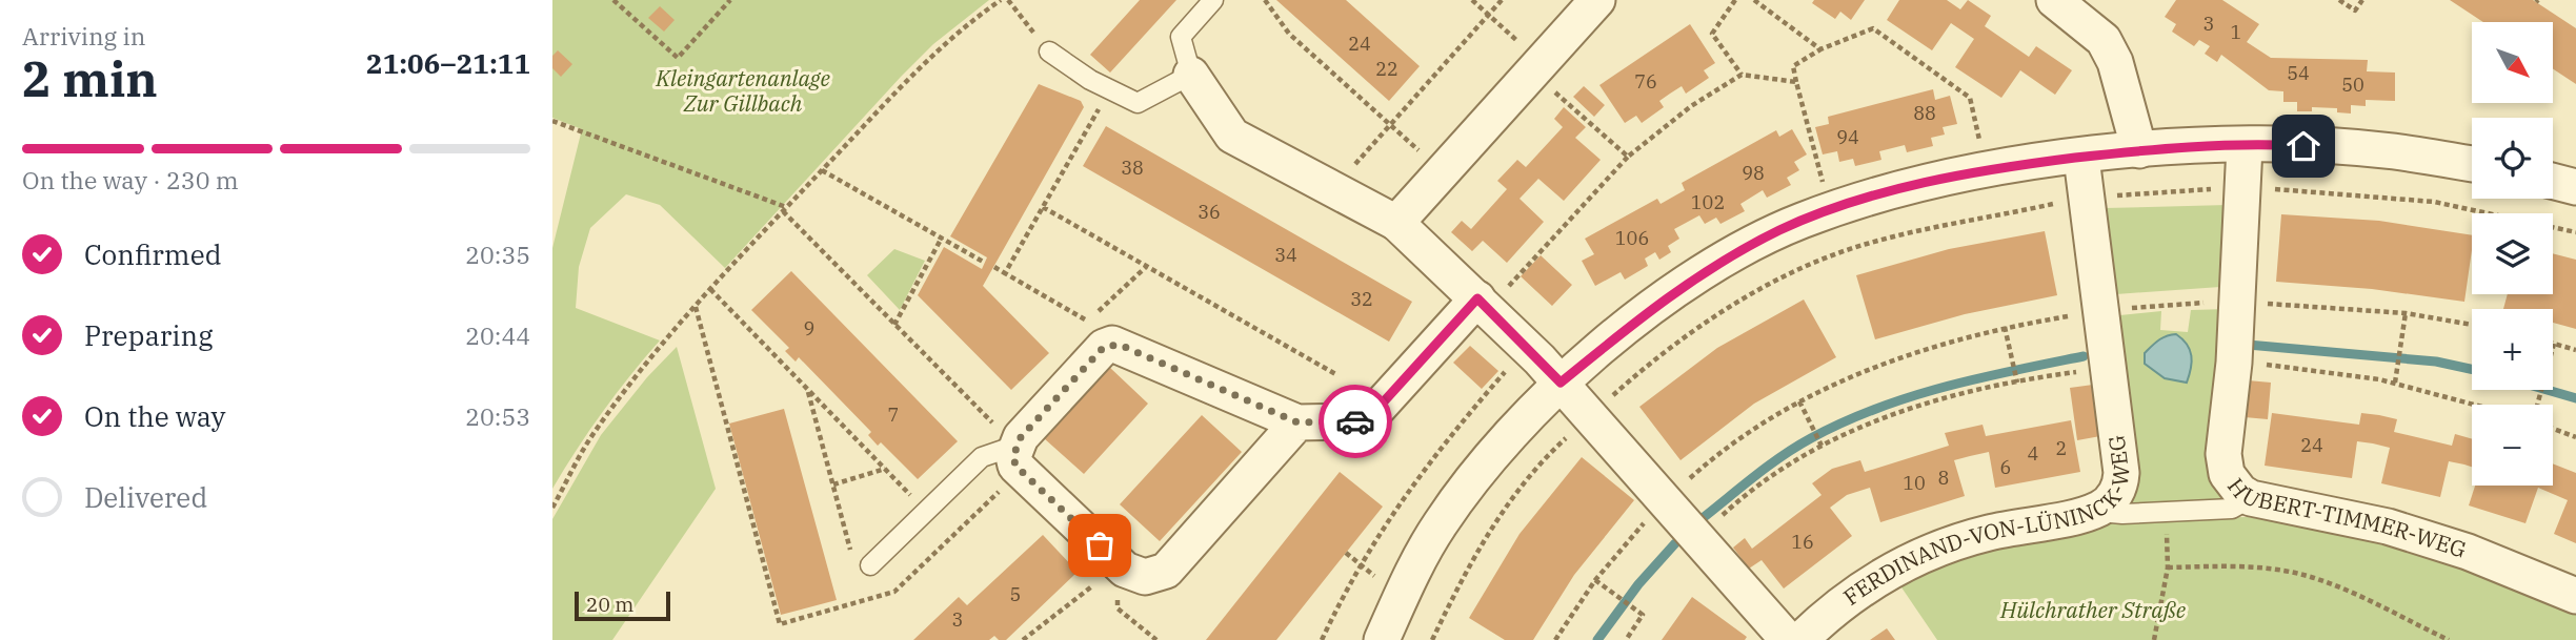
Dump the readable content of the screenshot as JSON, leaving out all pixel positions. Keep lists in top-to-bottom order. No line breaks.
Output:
{"streets":{"street":["HUBERT-TIMMER-WEG","FERDINAND-VON-LÜNINCK-WEG"]},"parks":["Kleingartenanlage Zur Gillbach","Hülchrather Straße"],"house_numbers":["3","1","24","22","54","76","50","88","94","38","98","102","36","106","34","32","9","7","24","2","4","6","8","10","16","5","3"],"scale_bar":"20 m","north":"bottom right","page":{"heading":["2 min","Arriving in","21:06–21:11"],"map_buttons":["+","−"],"bar":"On the way · 230 m","list":[["Confirmed","20:35"],["Preparing","20:44"],["On the way","20:53"],"Delivered"],"scale":"20 m"}}
